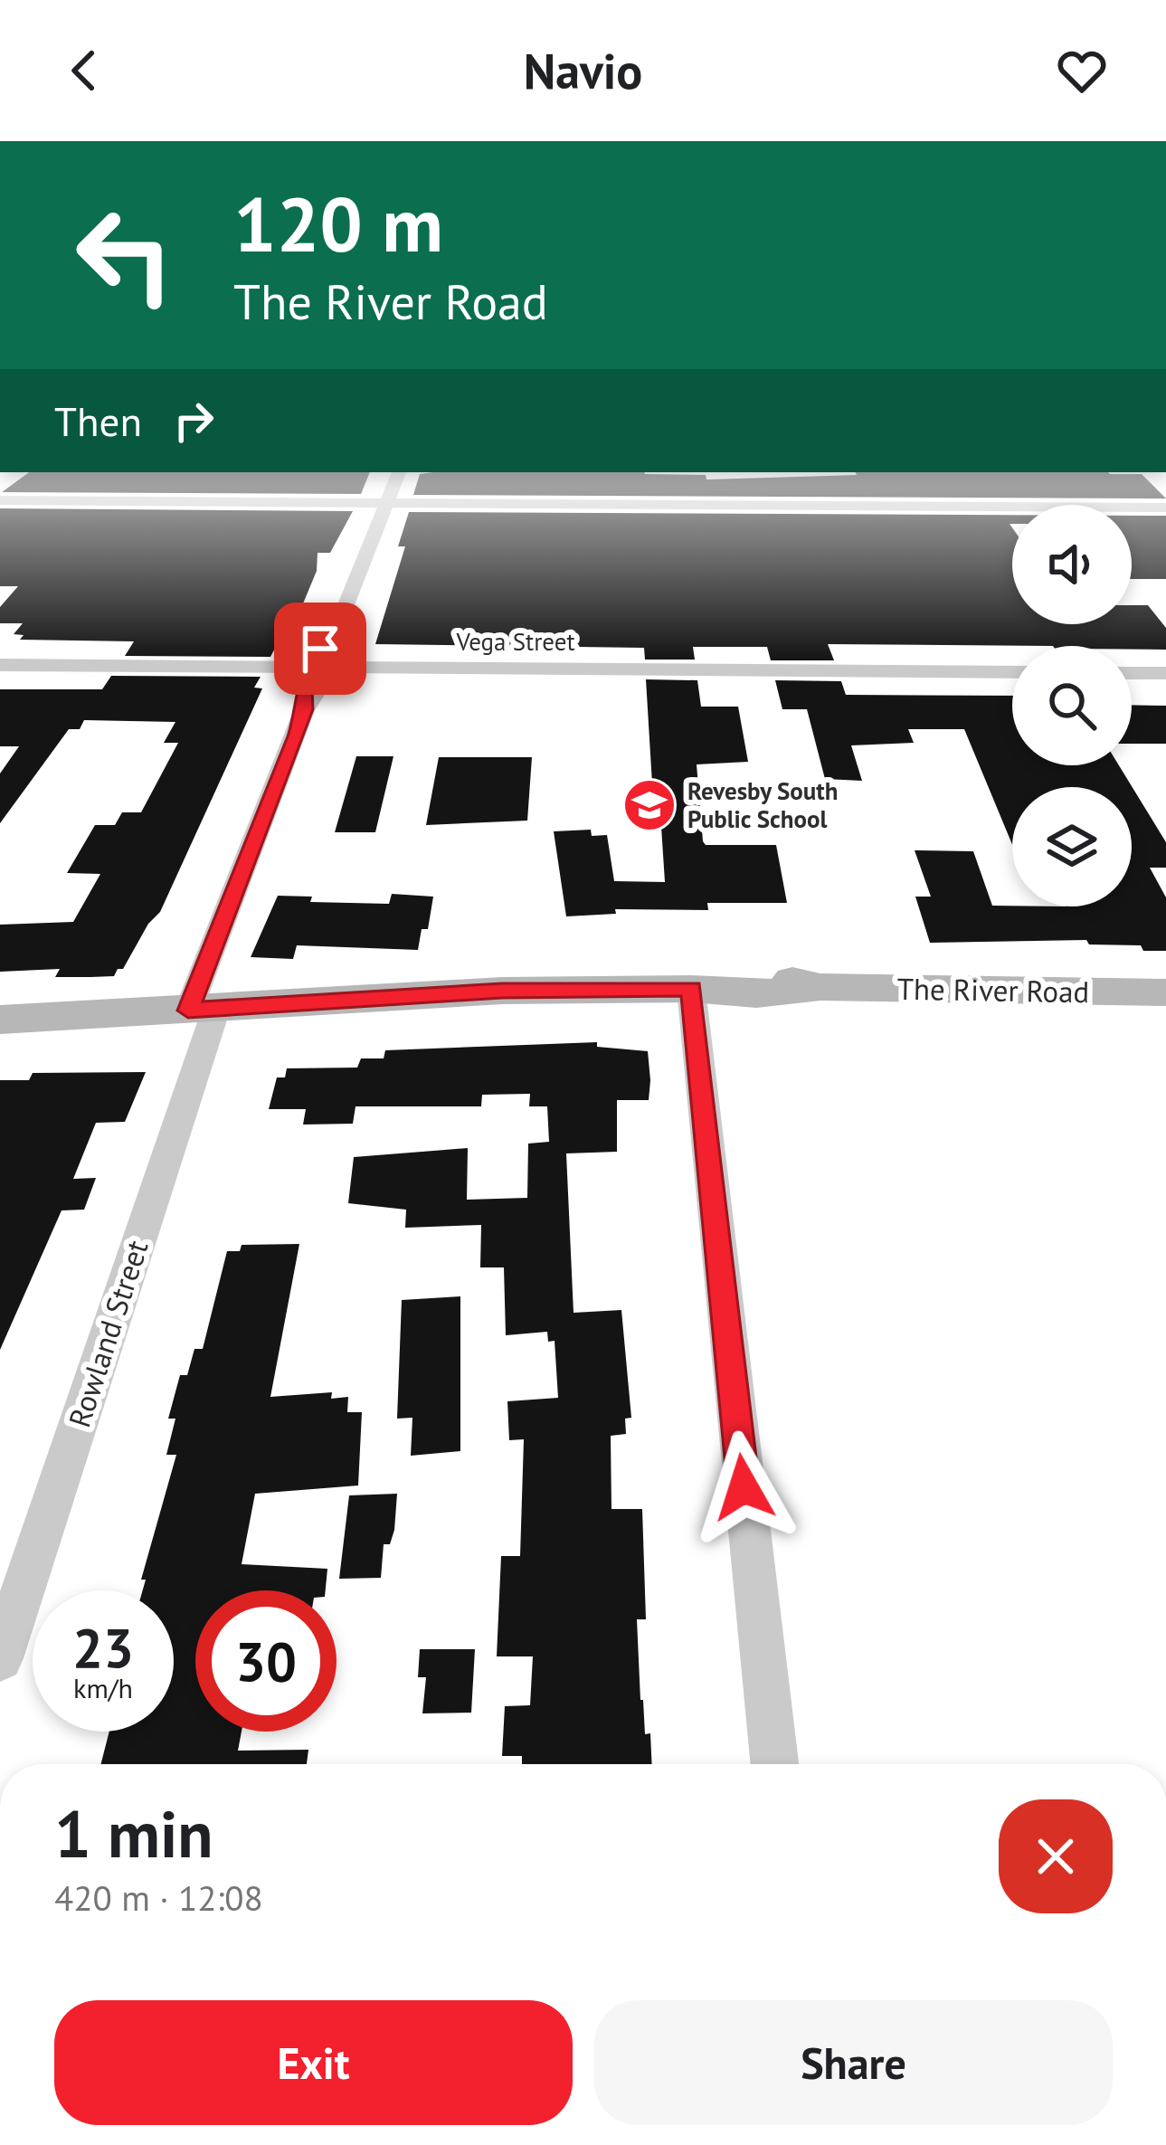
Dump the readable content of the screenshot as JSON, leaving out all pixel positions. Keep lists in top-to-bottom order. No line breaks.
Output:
{"streets":{"main road":["The River Road"],"street":["Vega Street","Rowland Street"]},"crossings":[["Vega Street","Rowland Street"],["The River Road","Rowland Street"]],"places":{"school or university":["Revesby South Public School"]},"page":{"header":"Navio","turn":["120 m","The River Road"],"then":"Then","speed":"23 km/h","limit":"30","heading":["1 min","420 m · 12:08"],"buttons":["Exit","Share"]}}
